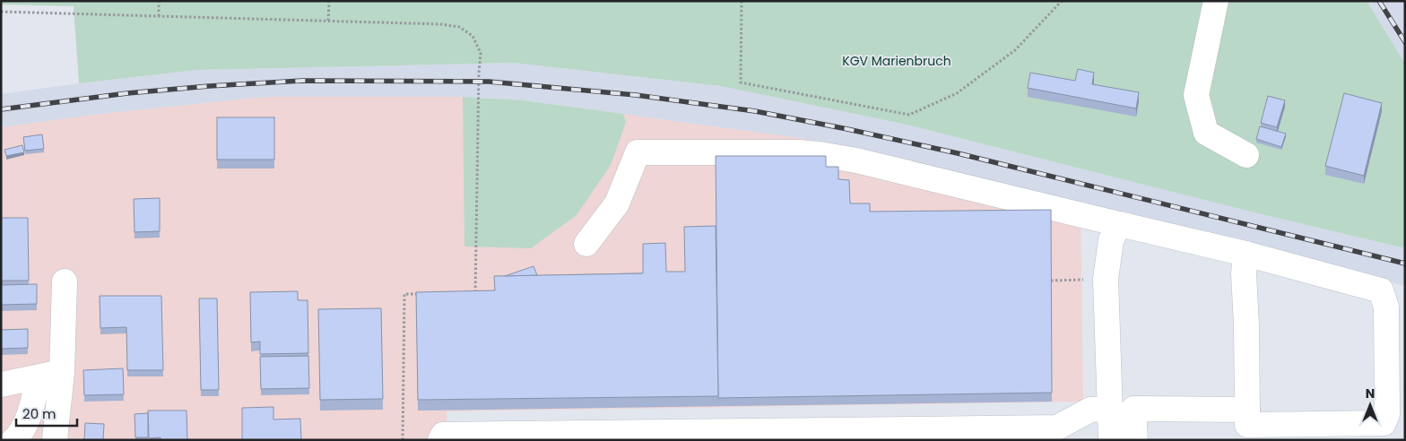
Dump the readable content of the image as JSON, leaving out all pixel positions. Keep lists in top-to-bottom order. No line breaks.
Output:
{"parks":["KGV Marienbruch"],"scale_bar":"20 m","north":"top"}
